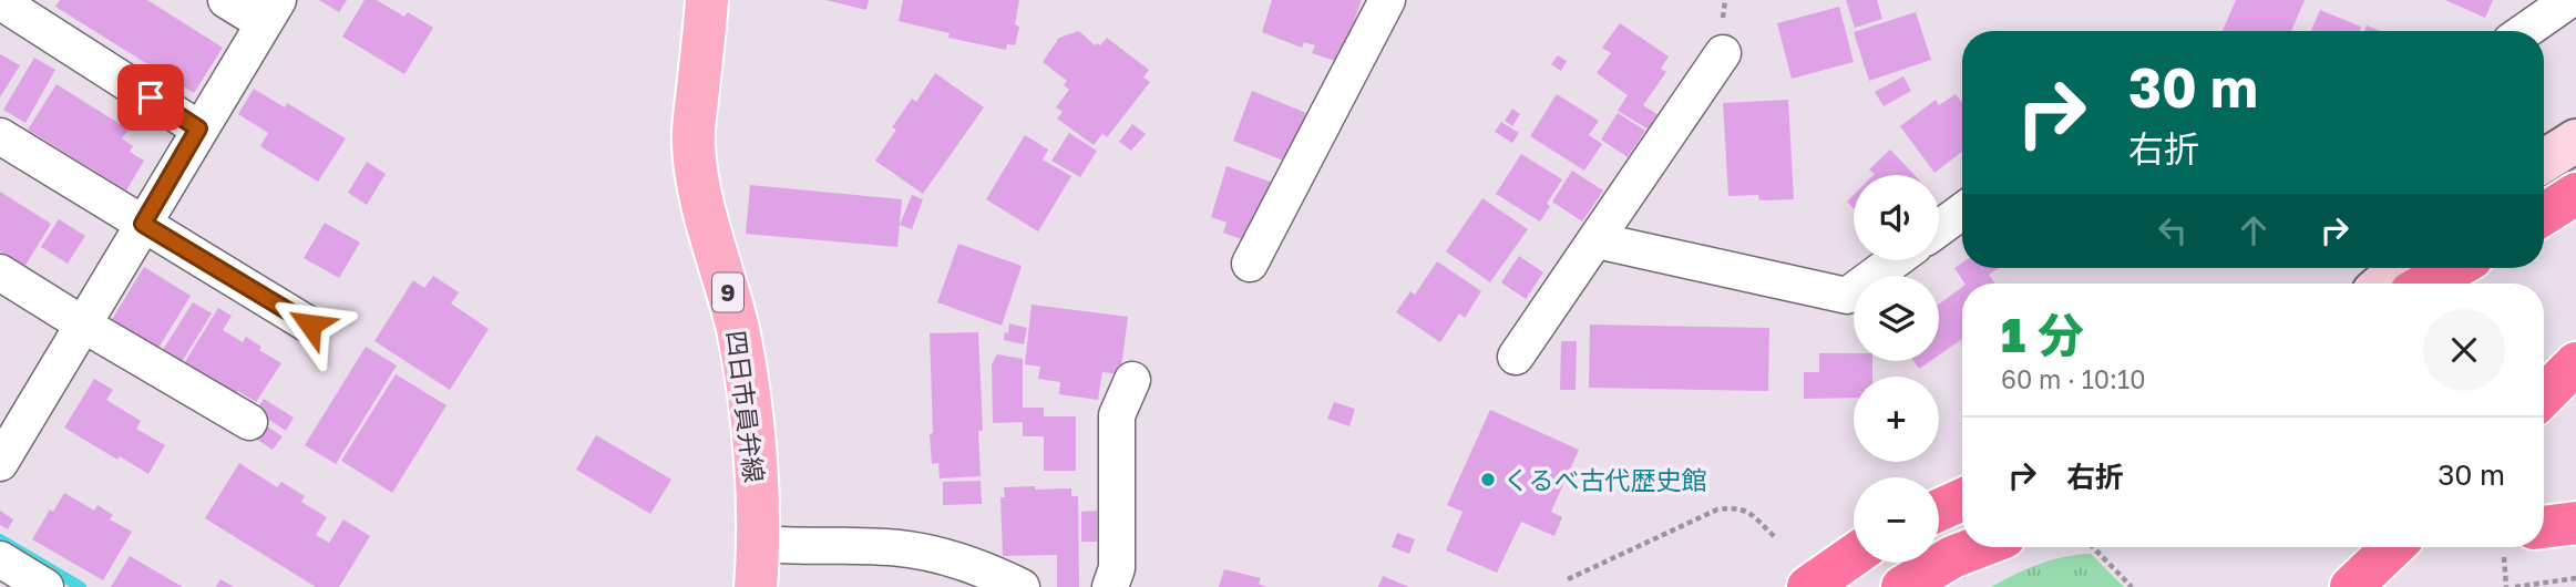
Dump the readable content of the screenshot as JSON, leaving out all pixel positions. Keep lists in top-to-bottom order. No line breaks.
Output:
{"streets":{"main road":["9","四日市員弁線"]},"places":["くるべ古代歴史館"],"page":{"turn":["30 m","右折"],"map_buttons":["+","−"],"heading":["1 分","60 m · 10:10"],"list":[{"name":"右折","value":"30 m"}]}}
